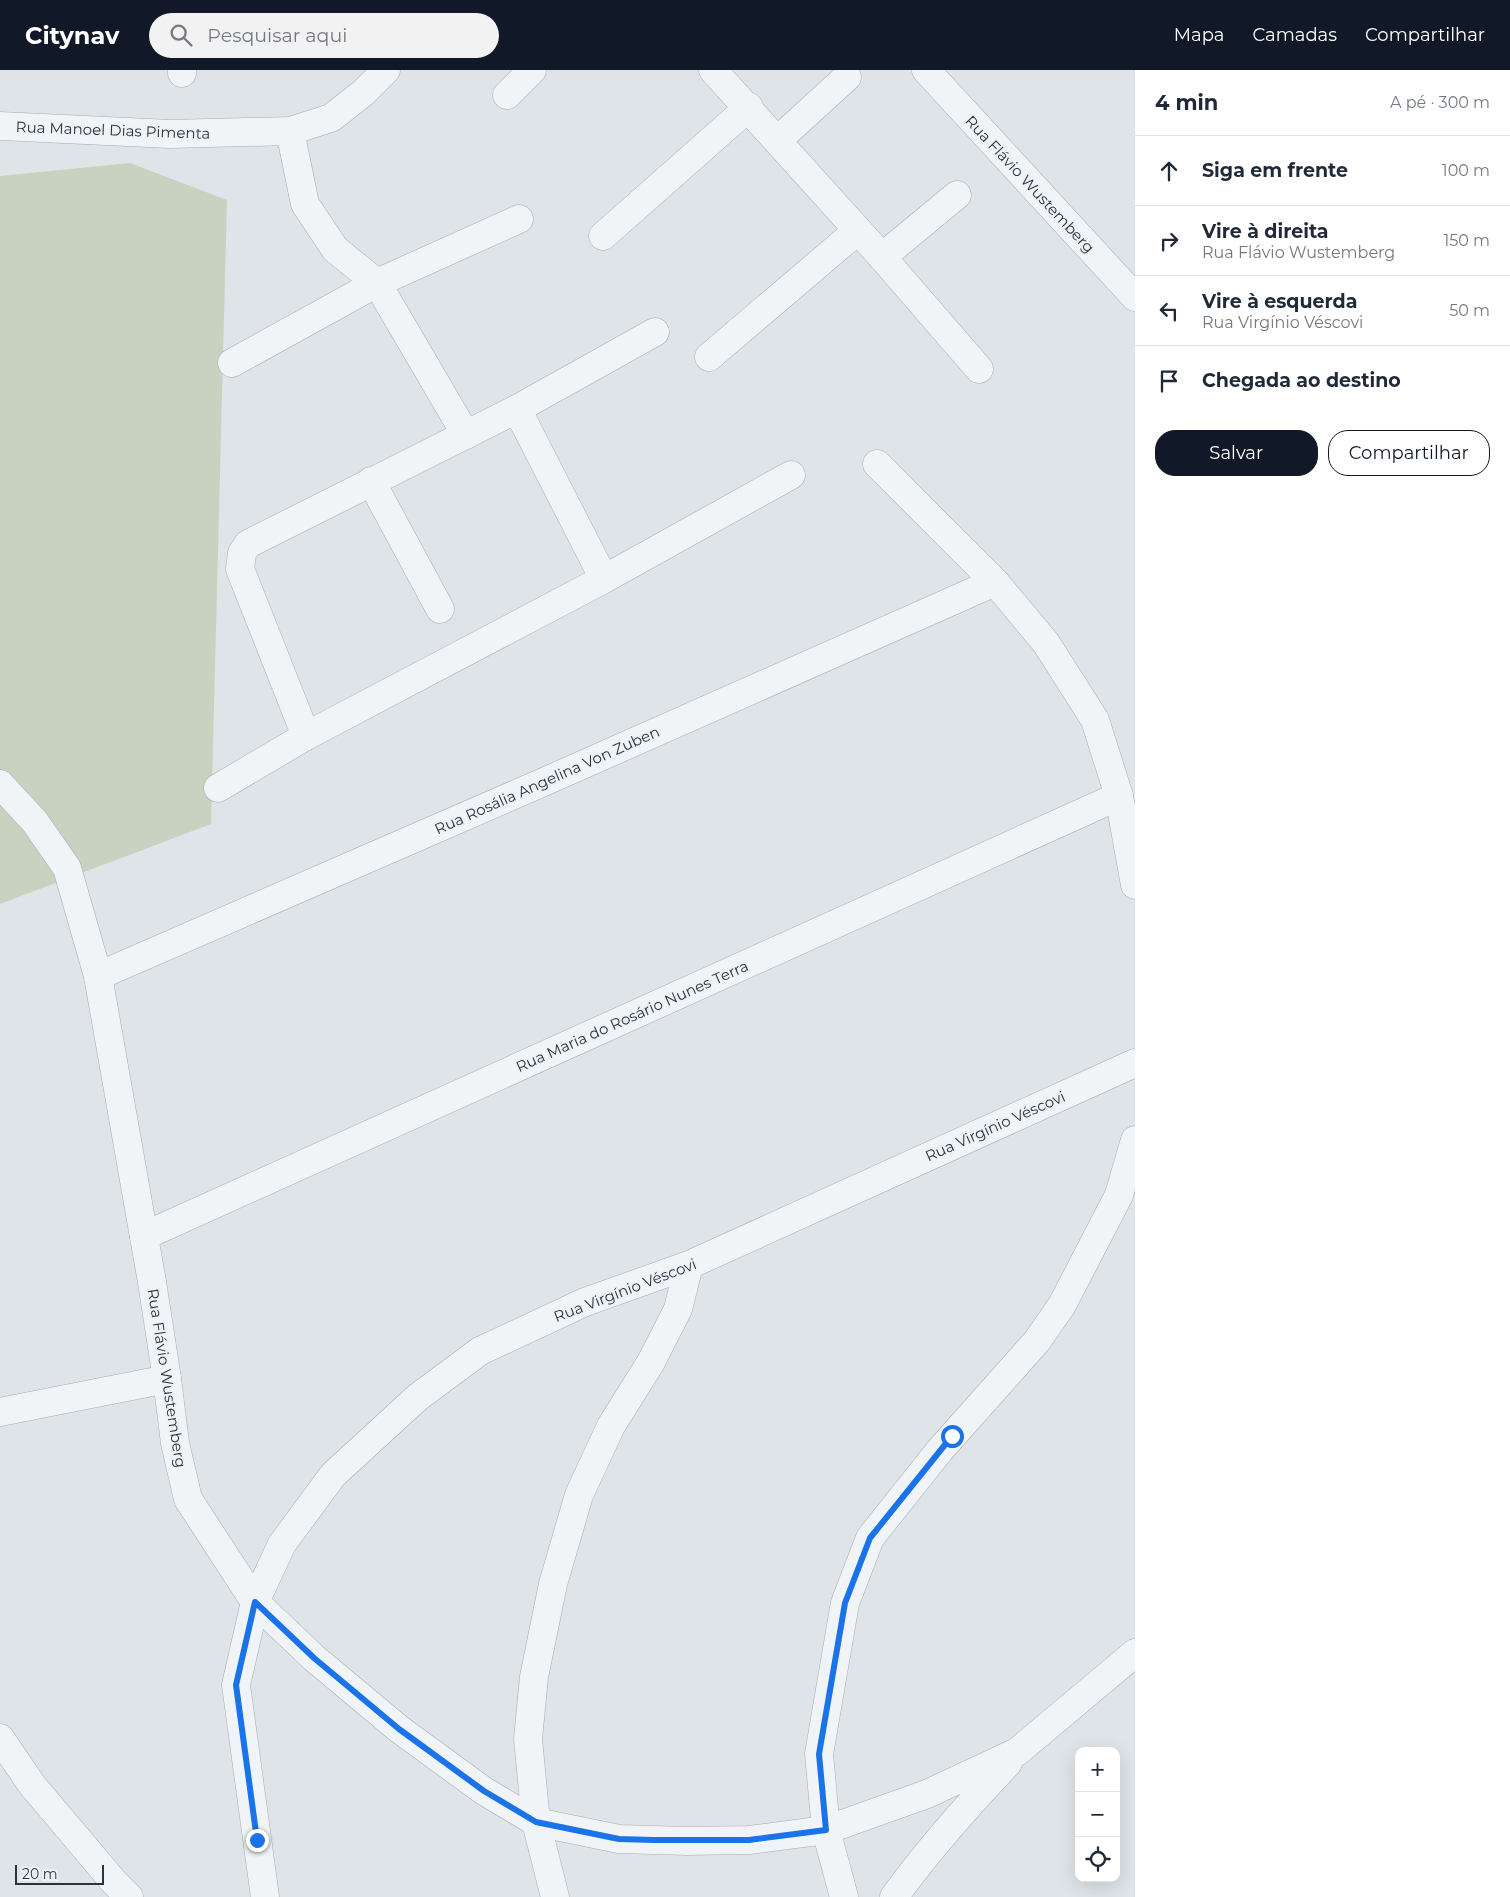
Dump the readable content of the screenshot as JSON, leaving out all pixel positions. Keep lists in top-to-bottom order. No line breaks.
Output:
{"streets":{"street":["Rua Manoel Dias Pimenta","Rua Flávio Wustemberg","Rua Rosália Angelina Von Zuben","Rua Maria do Rosário Nunes Terra","Rua Virgínio Véscovi"]},"crossings":[["Rua Flávio Wustemberg","Rua Rosália Angelina Von Zuben"],["Rua Flávio Wustemberg","Rua Maria do Rosário Nunes Terra"],["Rua Flávio Wustemberg","Rua Virgínio Véscovi"]],"scale_bar":"20 m","page":{"header":"Citynav","search":"Pesquisar aqui","nav":["Mapa","Camadas","Compartilhar"],"heading":["4 min","A pé · 300 m"],"list":[["Siga em frente","100 m"],["Vire à direita","Rua Flávio Wustemberg","150 m"],["Vire à esquerda","Rua Virgínio Véscovi","50 m"],"Chegada ao destino"],"buttons":["Salvar","Compartilhar"],"map_buttons":["+","−"],"scale":"20 m"}}
